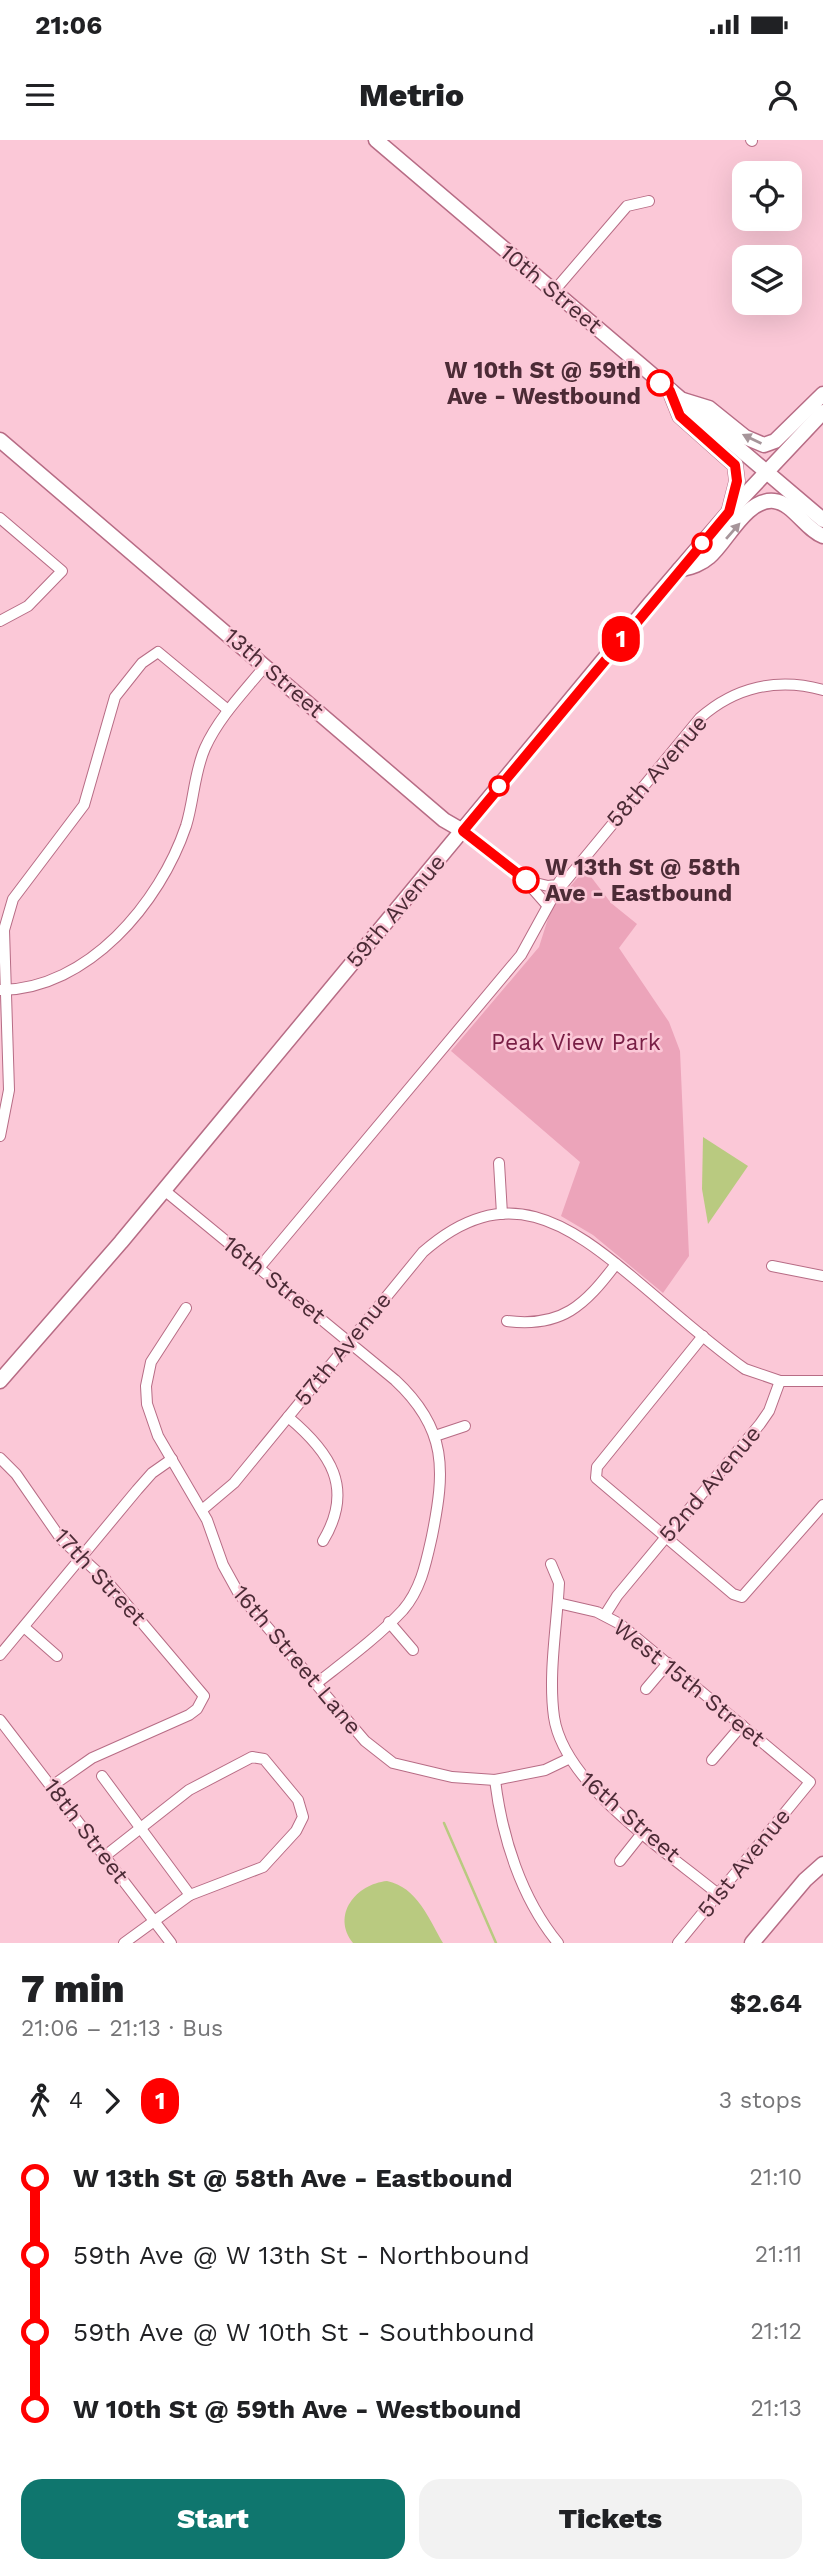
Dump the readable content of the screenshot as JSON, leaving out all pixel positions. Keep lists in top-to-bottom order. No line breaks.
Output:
{"streets":{"main road":["10th Street","13th Street","59th Avenue"],"street":["58th Avenue","16th Street","57th Avenue","52nd Avenue","17th Street","16th Street Lane","West 15th Street","18th Street","51st Avenue"]},"crossings":[["10th Street","59th Avenue"],["13th Street","58th Avenue"],["13th Street","59th Avenue"],["58th Avenue","16th Street"],["59th Avenue","16th Street"],["16th Street","57th Avenue"],["16th Street","16th Street Lane"],["16th Street","West 15th Street"],["16th Street","51st Avenue"],["57th Avenue","52nd Avenue"],["57th Avenue","16th Street Lane"],["52nd Avenue","West 15th Street"],["17th Street","18th Street"],["West 15th Street","51st Avenue"]],"parks":["Peak View Park"],"places":["W 10th St @ 59th Ave - Westbound","W 13th St @ 58th Ave - Eastbound"],"lines":["bus line 1"],"page":{"status":"21:06","header":"Metrio","on_map":"1","heading":["7 min","21:06 – 21:13 · Bus","$2.64"],"legs":["4","1","3 stops"],"list":[{"name":"W 13th St @ 58th Ave - Eastbound","value":"21:10"},{"name":"59th Ave @ W 13th St - Northbound","value":"21:11"},{"name":"59th Ave @ W 10th St - Southbound","value":"21:12"},{"name":"W 10th St @ 59th Ave - Westbound","value":"21:13"}],"buttons":["Start","Tickets"]}}
